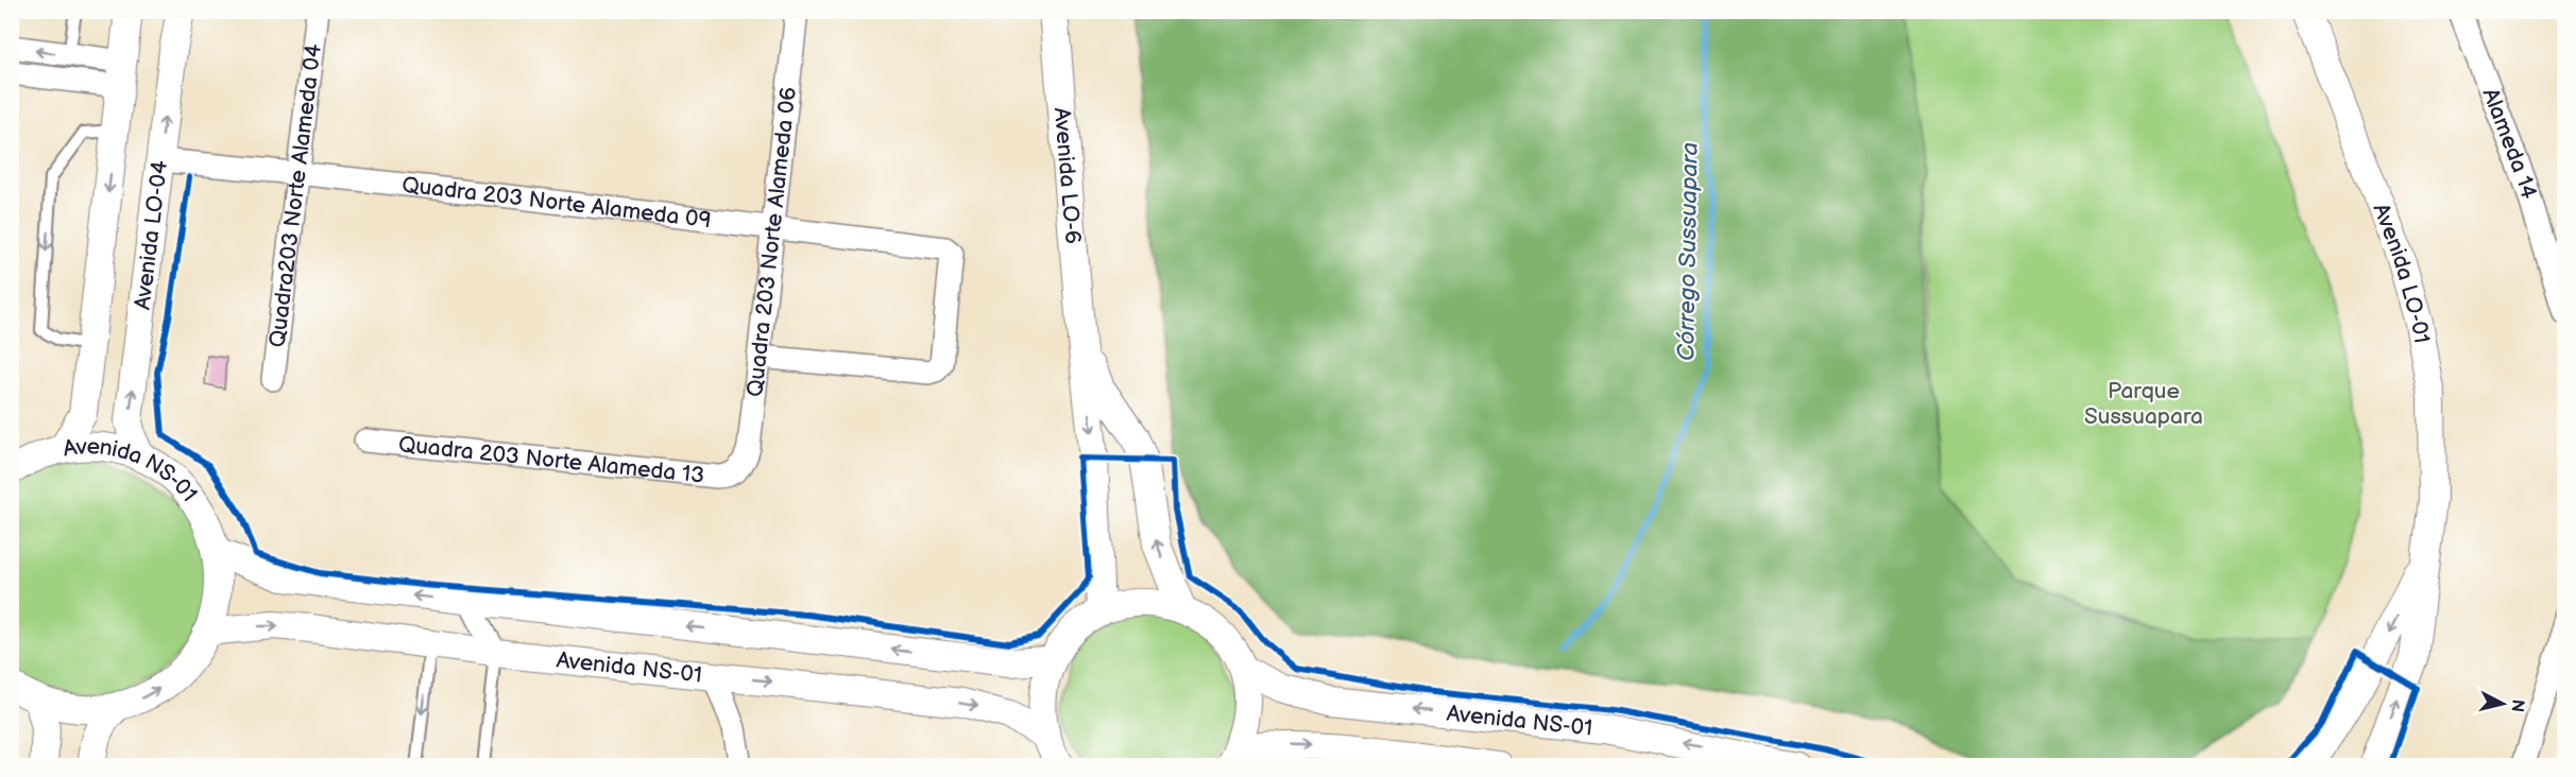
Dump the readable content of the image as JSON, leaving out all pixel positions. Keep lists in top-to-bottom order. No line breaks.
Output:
{"streets":{"street":["Alameda 14","Avenida LO-6","Quadra203 Norte Alameda 04","Quadra 203 Norte Alameda 09","Avenida LO-04","Quadra 203 Norte Alameda 06","Avenida LO-01","Quadra 203 Norte Alameda 13","Avenida NS-01"]},"crossings":[["Quadra203 Norte Alameda 04","Quadra 203 Norte Alameda 09"],["Quadra 203 Norte Alameda 09","Avenida LO-04"],["Quadra 203 Norte Alameda 09","Quadra 203 Norte Alameda 06"],["Avenida LO-04","Avenida NS-01"],["Quadra 203 Norte Alameda 06","Quadra 203 Norte Alameda 13"]],"water":["Córrego Sussuapara"],"parks":["Parque Sussuapara"],"north":"right"}
